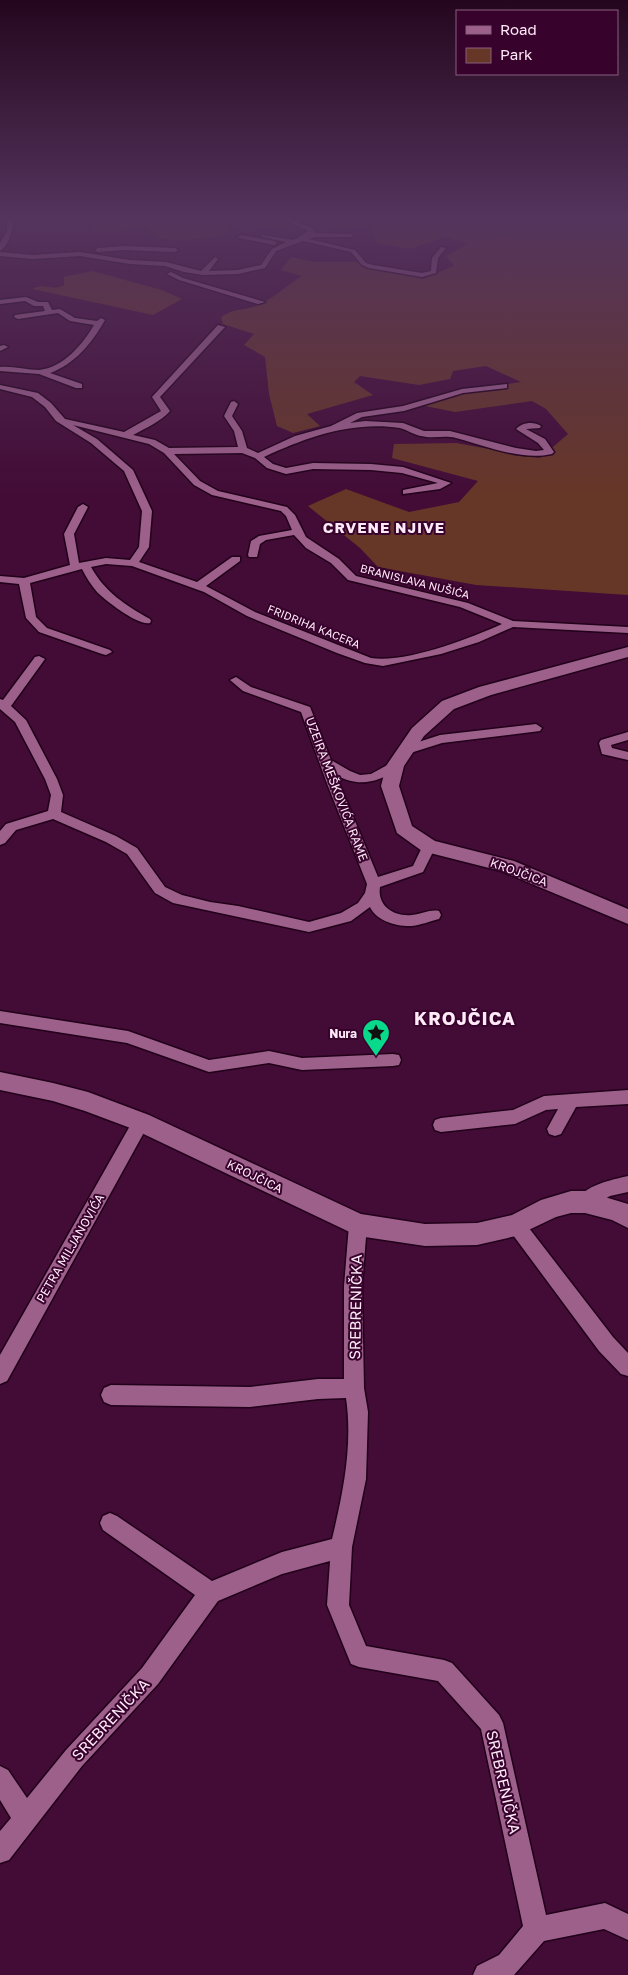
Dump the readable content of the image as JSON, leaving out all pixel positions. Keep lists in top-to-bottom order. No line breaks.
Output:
{"streets":{"main road":["KROJČICA"],"street":["BRANISLAVA NUŠIĆA","FRIDRIHA KACERA","UZEIRA MEŠKOVIĆA RAME","PETRA MILJANOVIĆA","SREBRENIČKA"]},"crossings":[["BRANISLAVA NUŠIĆA","FRIDRIHA KACERA"],["KROJČICA","PETRA MILJANOVIĆA"],["KROJČICA","SREBRENIČKA"]],"districts":["CRVENE NJIVE","KROJČICA"],"places":{"place":["Nura"]},"legend":["Road","Park"]}
